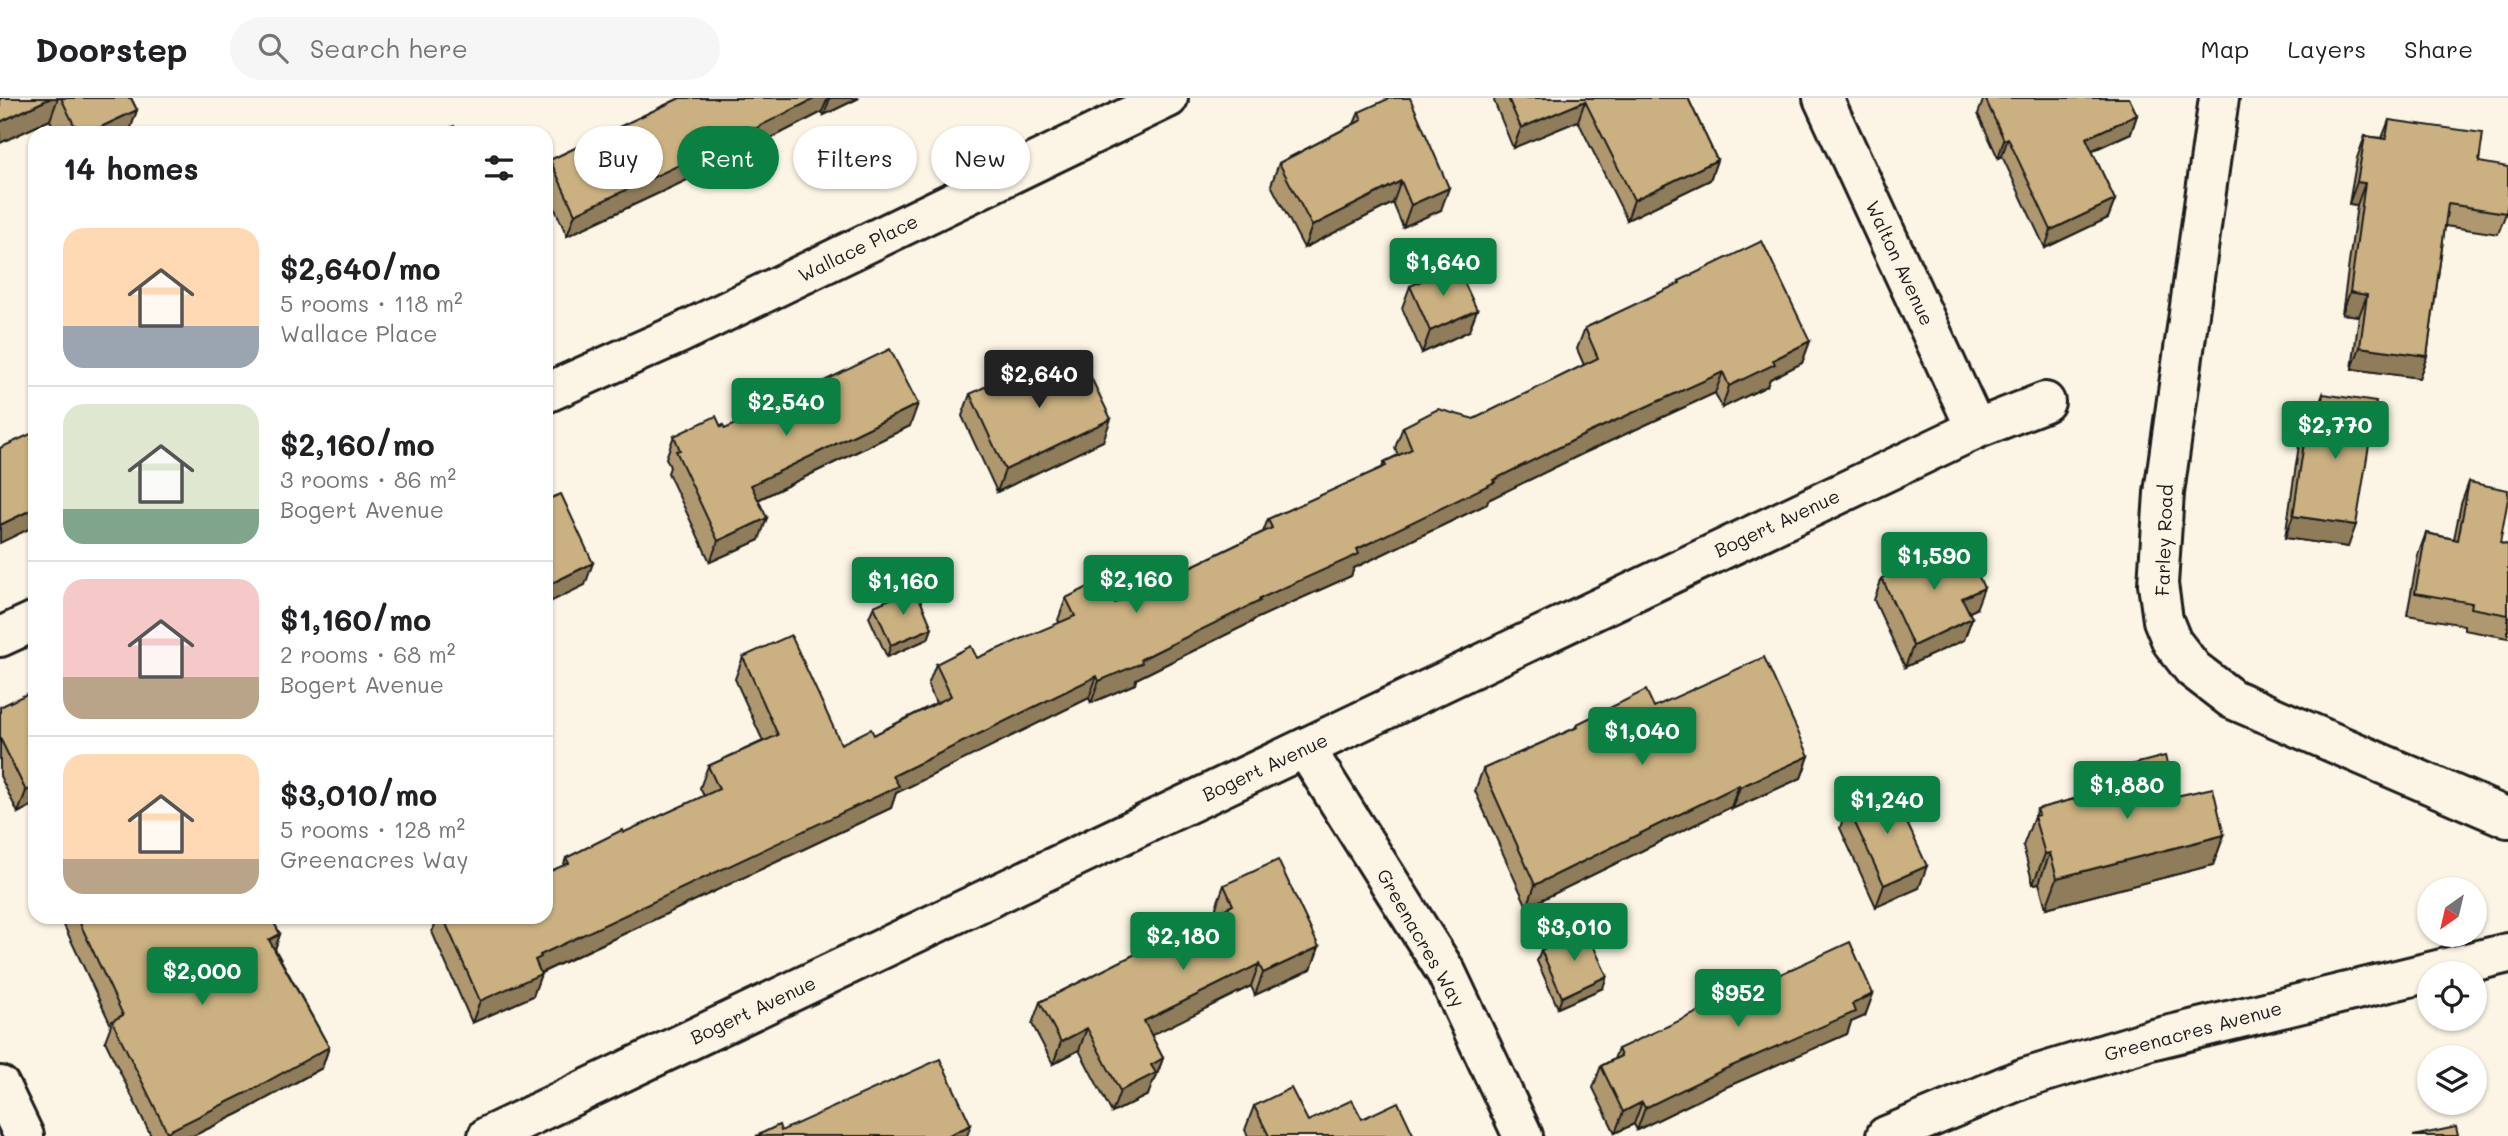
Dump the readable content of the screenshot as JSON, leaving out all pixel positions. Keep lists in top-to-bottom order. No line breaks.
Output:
{"streets":{"street":["Wallace Place","Walton Avenue","Bogert Avenue","Farley Road","Greenacres Way","Greenacres Avenue"]},"crossings":[["Walton Avenue","Bogert Avenue"],["Bogert Avenue","Greenacres Way"]],"north":"bottom left","page":{"header":"Doorstep","search":"Search here","nav":["Map","Layers","Share"],"chip":["Buy","Rent","Filters","New"],"heading":"14 homes","list":[{"name":"$2,640/mo","note":"5 rooms · 118 m² · Wallace Place"},{"name":"$2,160/mo","note":"3 rooms · 86 m² · Bogert Avenue"},{"name":"$1,160/mo","note":"2 rooms · 68 m² · Bogert Avenue"},{"name":"$3,010/mo","note":"5 rooms · 128 m² · Greenacres Way"}],"price":["$1,640","$2,640","$2,540","$2,770","$1,590","$2,160","$1,160","$1,040","$1,880","$1,240","$3,010","$2,180","$2,000","$952"]}}
